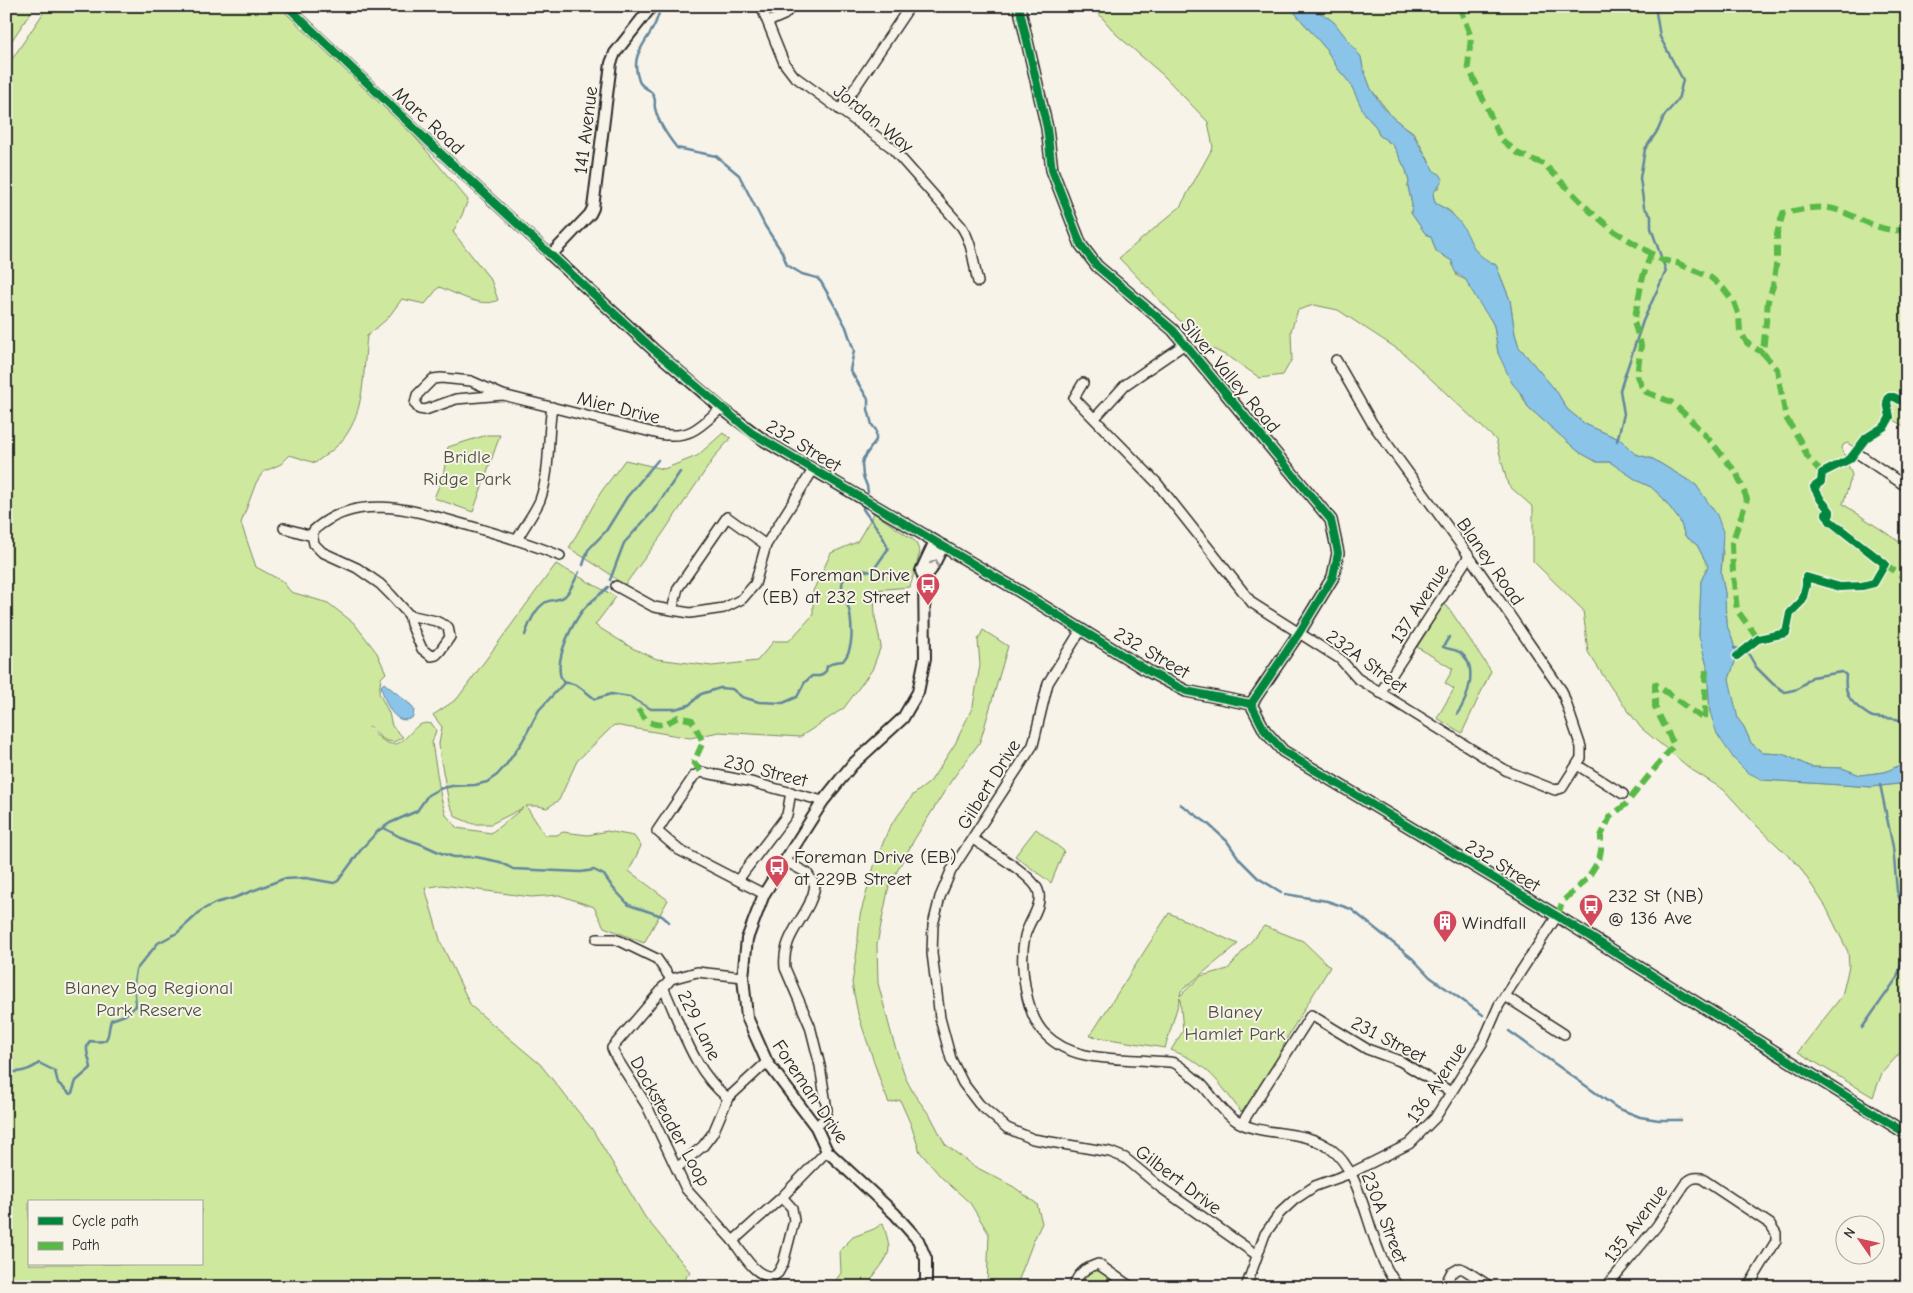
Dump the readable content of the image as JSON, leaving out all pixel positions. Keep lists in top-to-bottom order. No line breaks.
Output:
{"streets":{"street":["Jordan Way","Marc Road","141 Avenue","Silver Valley Road","Mier Drive","232 Street","Blaney Road","137 Avenue","232A Street","230 Street","Gilbert Drive","229 Lane","231 Street","136 Avenue","Foreman Drive","Docksteader Loop","230A Street","135 Avenue"]},"crossings":[["Marc Road","141 Avenue"],["Marc Road","232 Street"],["141 Avenue","232 Street"],["Silver Valley Road","232 Street"],["Silver Valley Road","232A Street"],["Mier Drive","232 Street"],["232 Street","Gilbert Drive"],["232 Street","136 Avenue"],["232 Street","Foreman Drive"],["Blaney Road","137 Avenue"],["Blaney Road","232A Street"],["137 Avenue","232A Street"],["230 Street","Foreman Drive"],["Gilbert Drive","136 Avenue"],["Gilbert Drive","230A Street"],["229 Lane","Docksteader Loop"],["231 Street","136 Avenue"],["231 Street","230A Street"],["136 Avenue","230A Street"],["Foreman Drive","Docksteader Loop"]],"parks":["Bridle Ridge Park","Blaney Bog Regional Park Reserve","Blaney Hamlet Park"],"places":{"bus stop":["Foreman Drive (EB) at 232 Street","Foreman Drive (EB) at 229B Street","232 St (NB) @ 136 Ave"],"building":["Windfall"]},"legend":["Cycle path","Path"],"north":"top left"}
